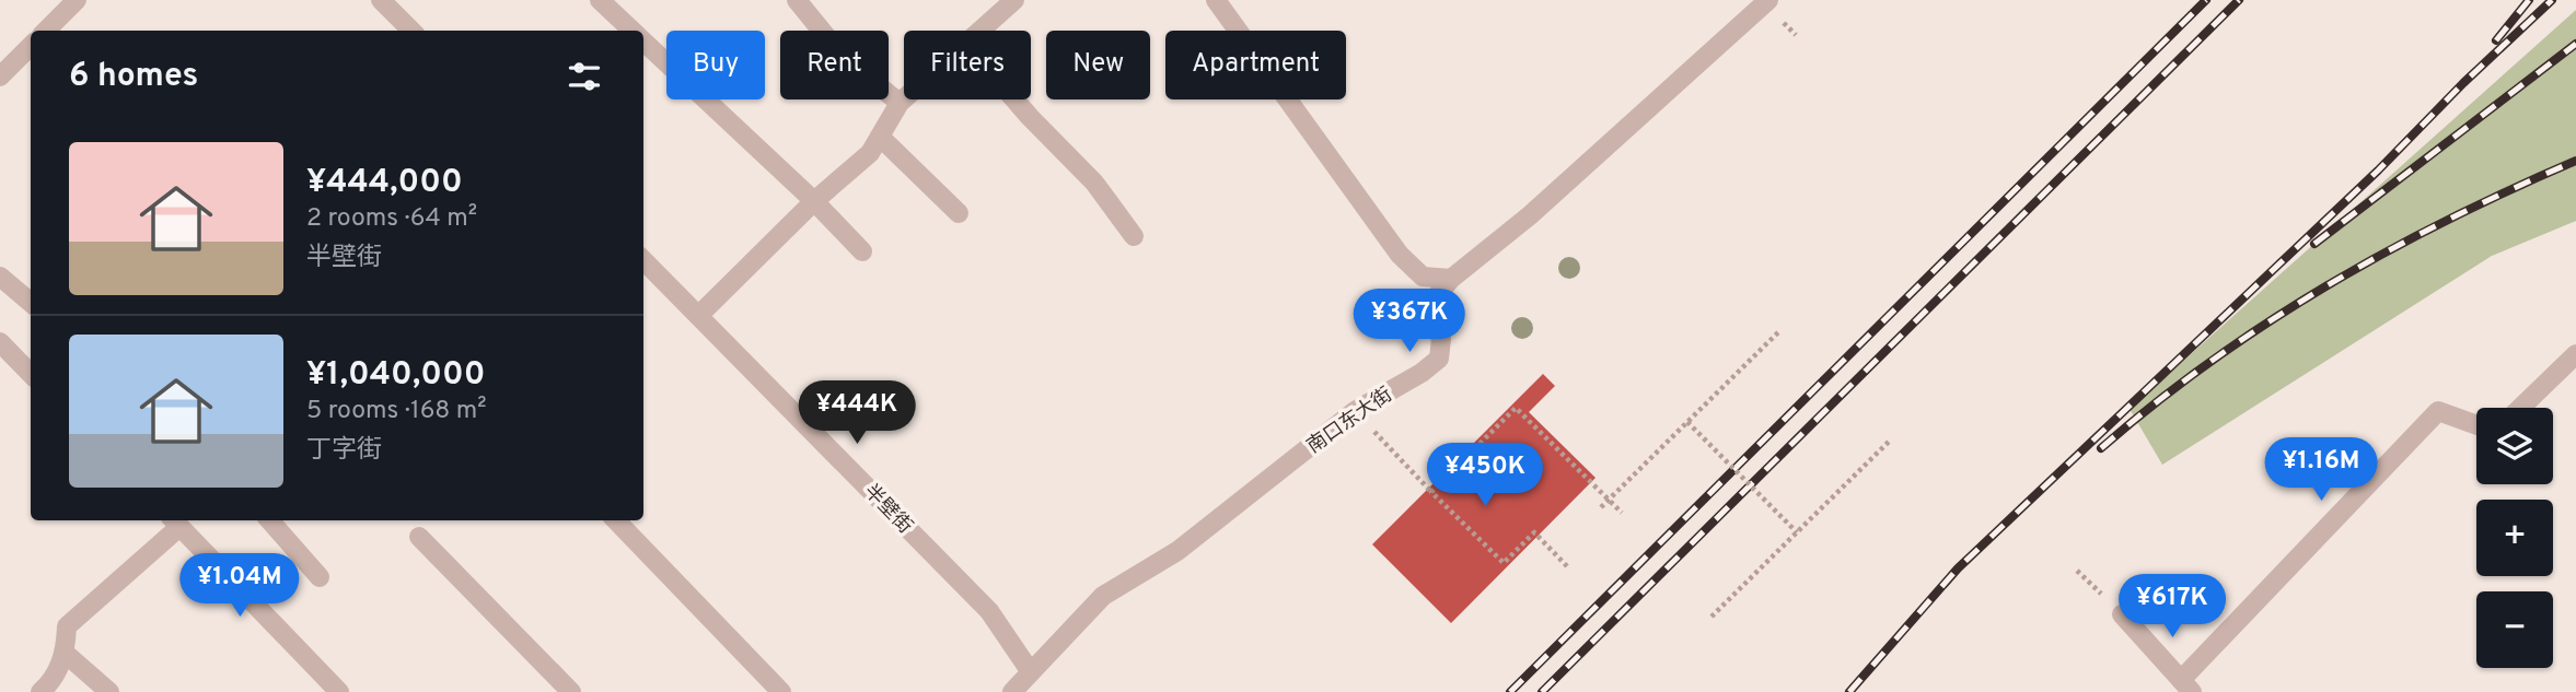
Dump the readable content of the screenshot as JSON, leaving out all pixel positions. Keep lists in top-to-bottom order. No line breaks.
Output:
{"streets":{"street":["南口东大街","半壁街"]},"crossings":[["南口东大街","半壁街"]],"page":{"chip":["Buy","Rent","Filters","New","Apartment"],"heading":"6 homes","list":[{"name":"¥444,000","note":"2 rooms · 64 m² · 半壁街"},{"name":"¥1,040,000","note":"5 rooms · 168 m² · 丁字街"}],"price":["¥367K","¥444K","¥1.16M","¥450K","¥1.04M","¥617K"],"map_buttons":["+","−"]}}
